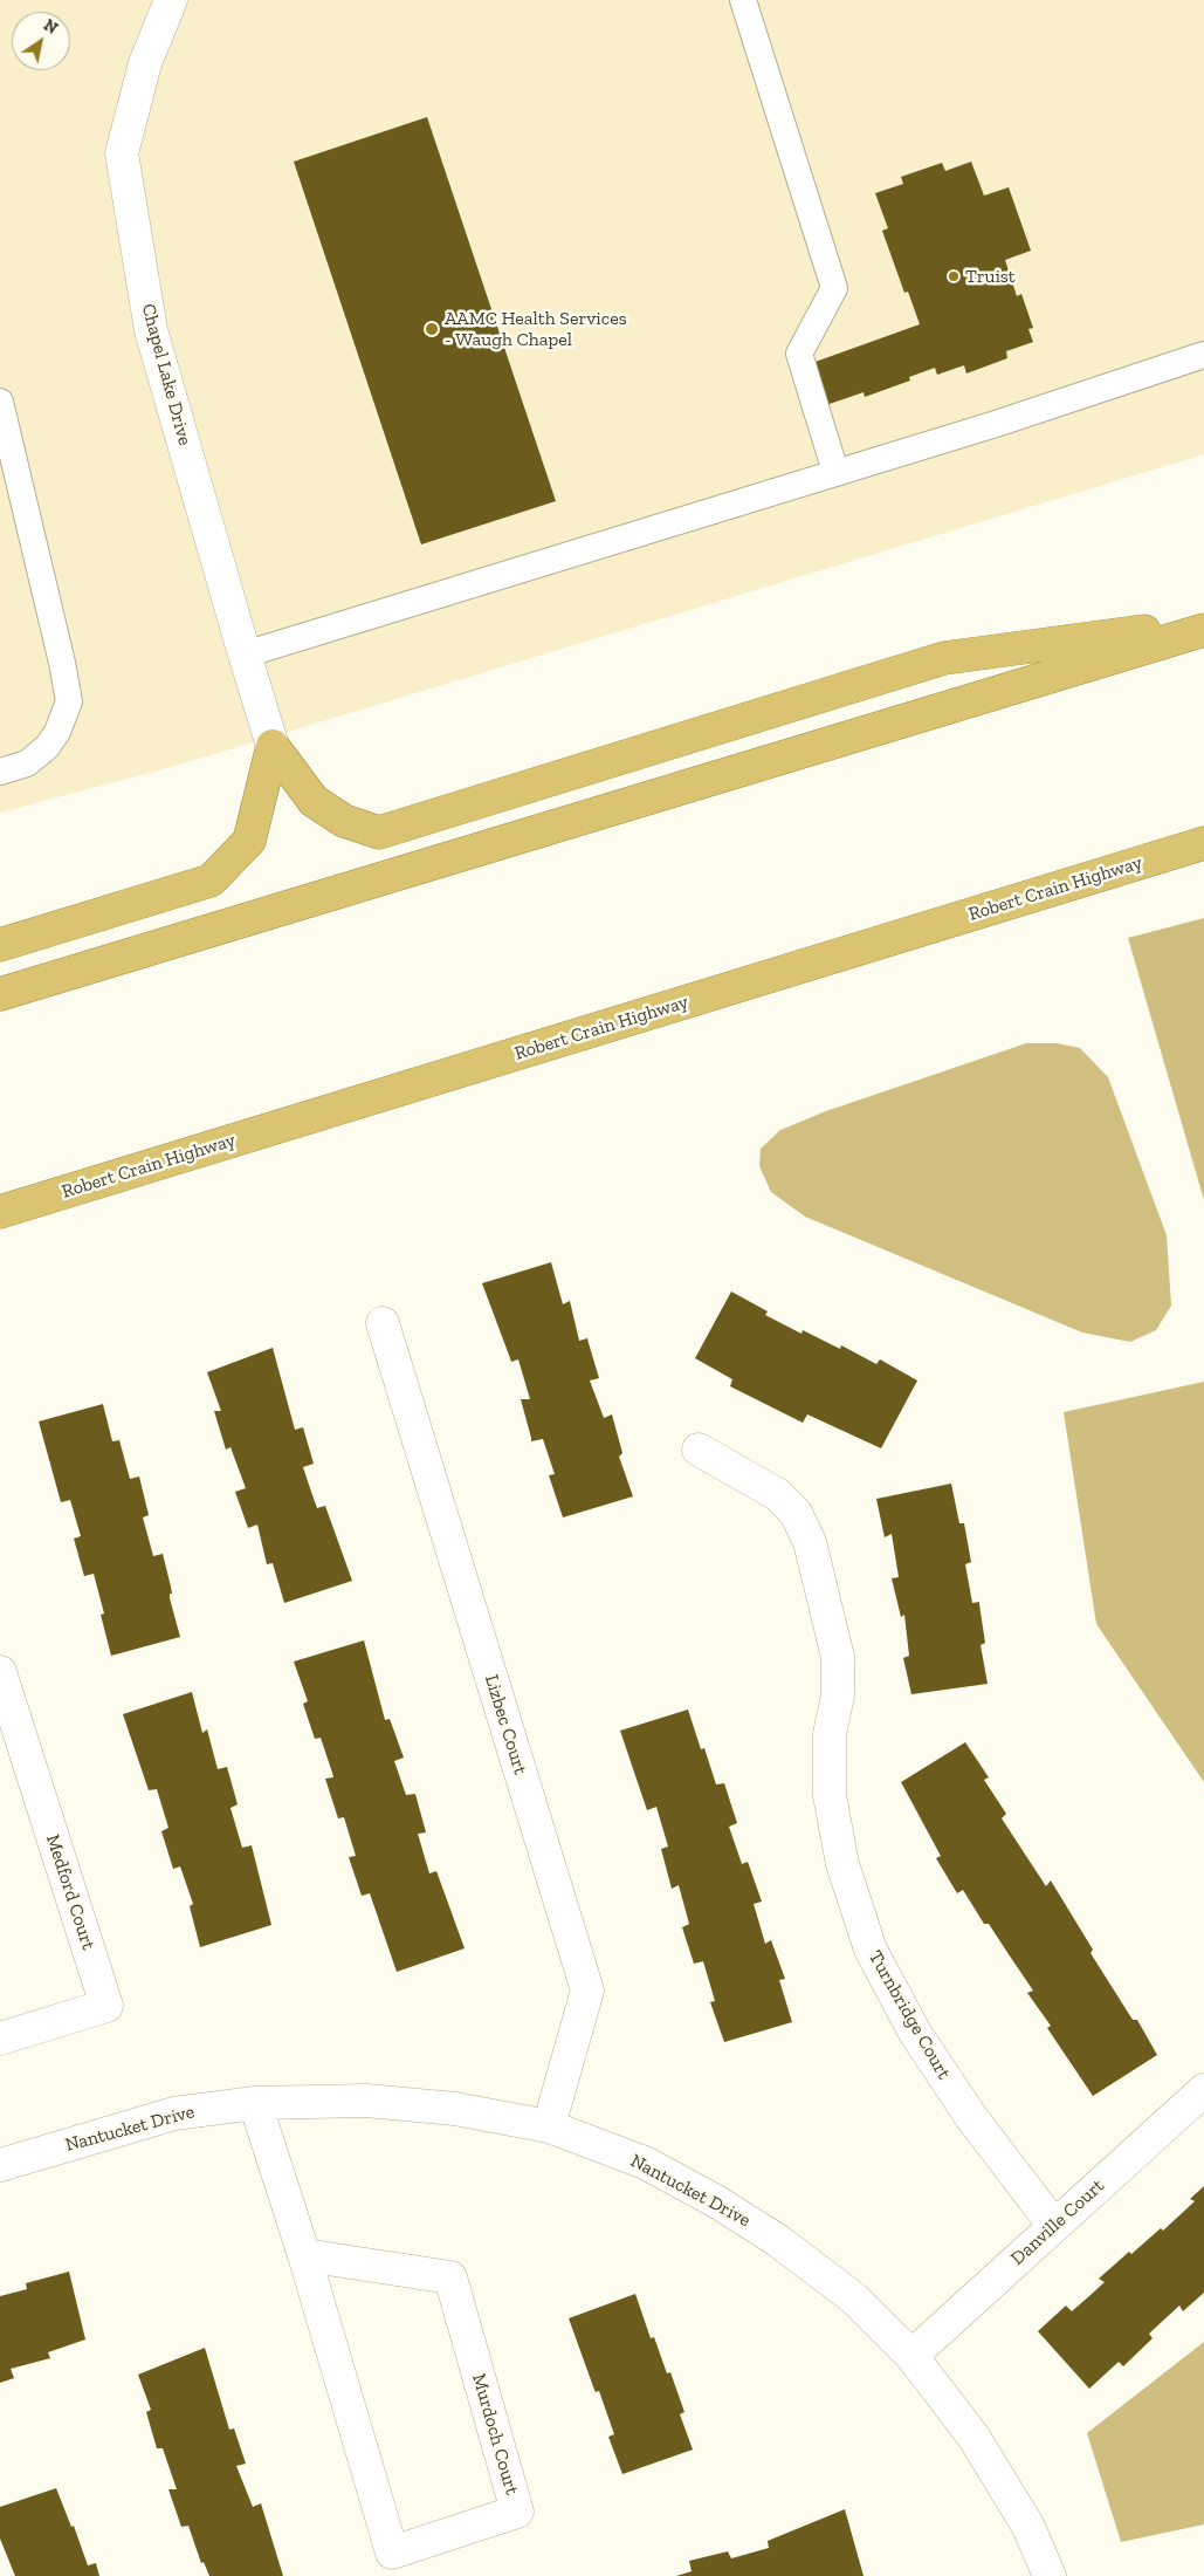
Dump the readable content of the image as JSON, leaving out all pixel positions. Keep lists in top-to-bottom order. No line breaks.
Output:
{"streets":{"highway":["Robert Crain Highway"],"street":["Chapel Lake Drive","Lizbec Court","Medford Court","Turnbridge Court","Nantucket Drive","Danville Court","Murdoch Court"]},"crossings":[["Lizbec Court","Nantucket Drive"],["Turnbridge Court","Danville Court"],["Nantucket Drive","Danville Court"],["Nantucket Drive","Murdoch Court"]],"places":["Truist","AAMC Health Services - Waugh Chapel"],"north":"top right"}
